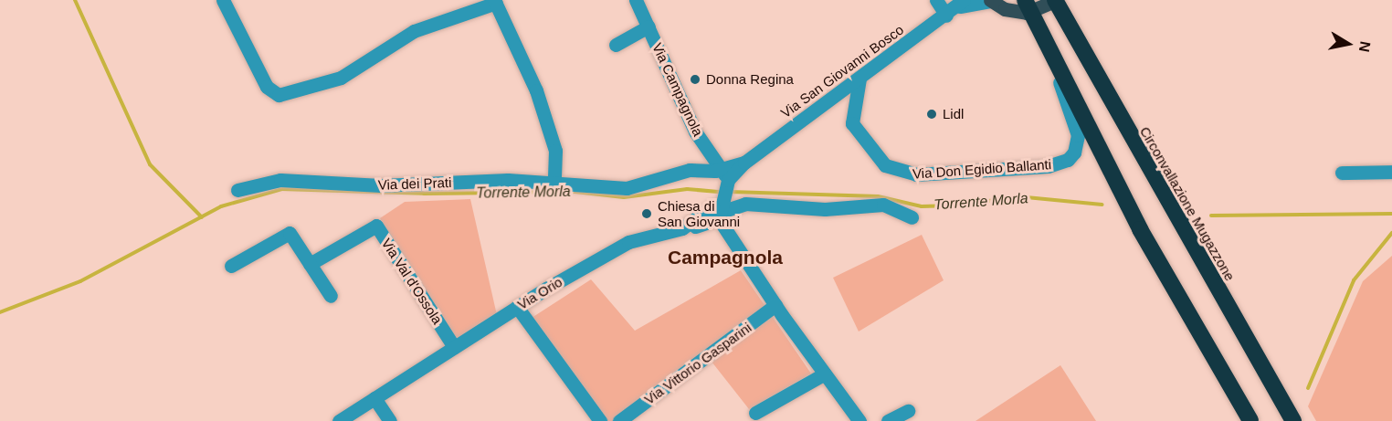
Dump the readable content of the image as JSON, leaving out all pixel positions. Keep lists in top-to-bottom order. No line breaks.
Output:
{"streets":{"highway":["Circonvallazione Mugazzone"],"main road":["Via San Giovanni Bosco"],"street":["Via Campagnola","Via Don Egidio Ballanti","Via dei Prati","Via Val d'Ossola","Via Orio","Via Vittorio Gasparini"]},"crossings":[["Via San Giovanni Bosco","Via Campagnola"],["Via San Giovanni Bosco","Via Don Egidio Ballanti"],["Via San Giovanni Bosco","Via dei Prati"],["Via Campagnola","Via dei Prati"],["Via Val d'Ossola","Via Orio"]],"districts":["Campagnola"],"water":["Torrente Morla"],"places":["Donna Regina","Lidl","Chiesa di San Giovanni"],"north":"right"}
